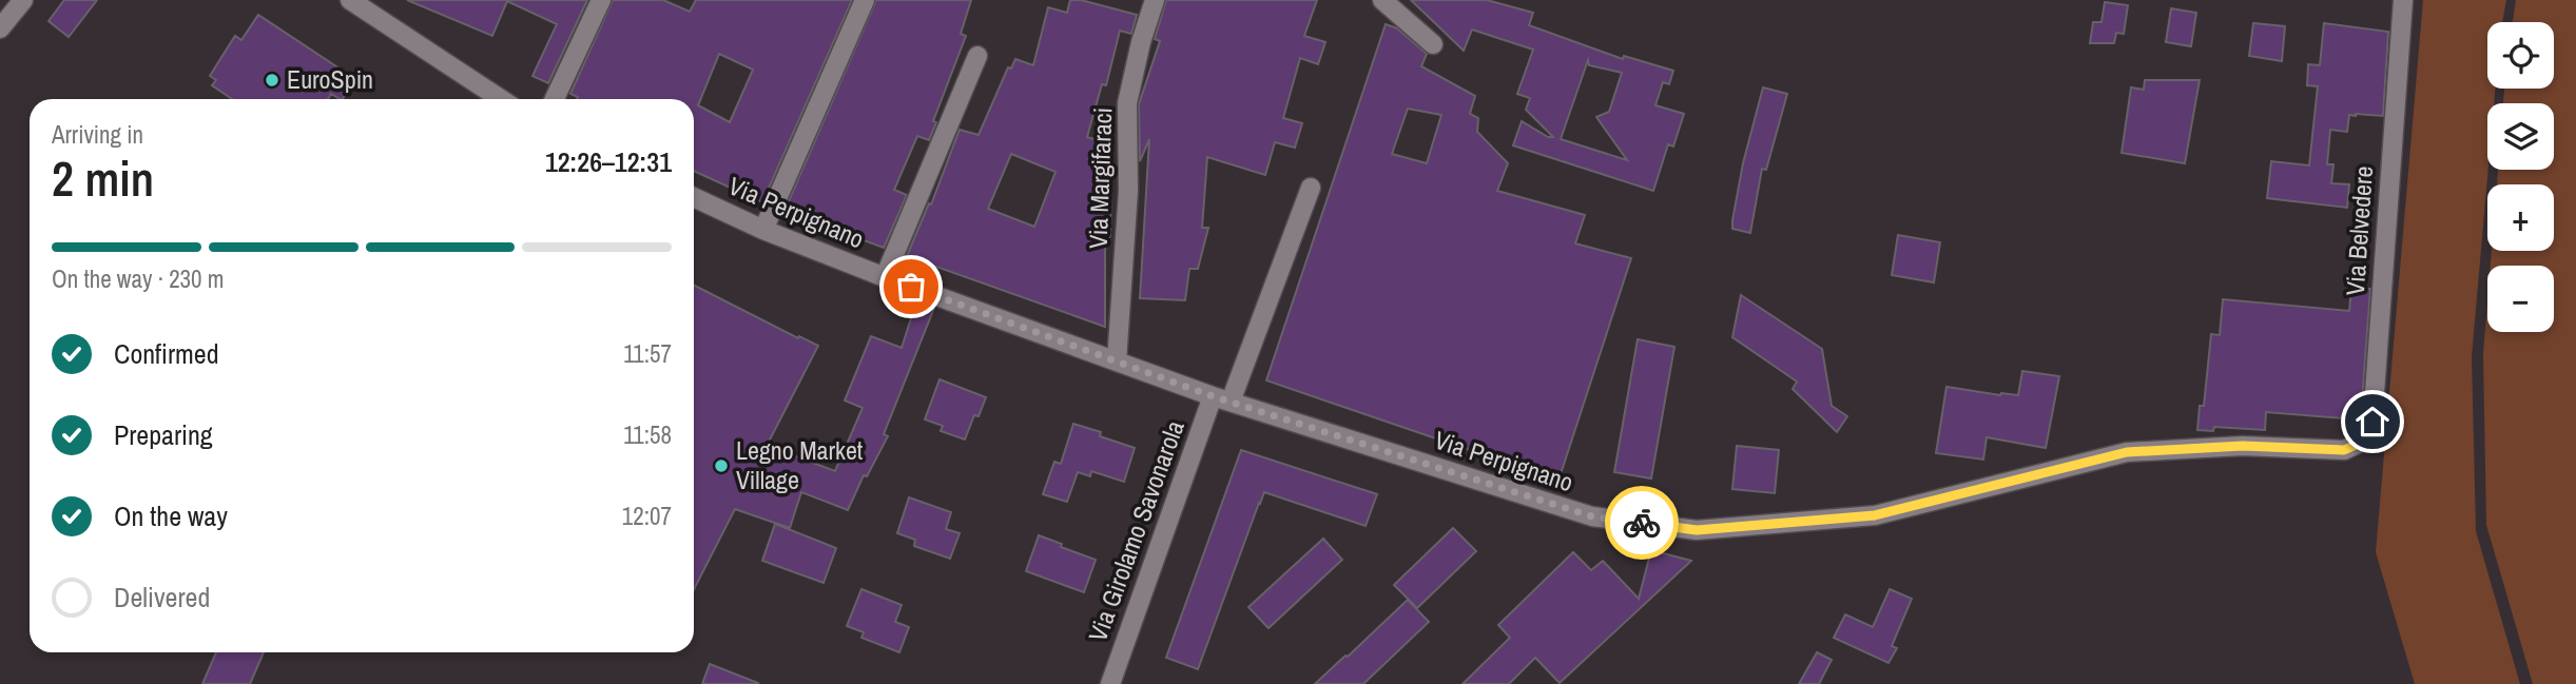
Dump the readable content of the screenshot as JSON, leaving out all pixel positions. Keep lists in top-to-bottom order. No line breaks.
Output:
{"streets":{"street":["Via Margifaraci","Via Perpignano","Via Belvedere","Via Girolamo Savonarola"]},"crossings":[["Via Margifaraci","Via Perpignano"],["Via Perpignano","Via Belvedere"],["Via Perpignano","Via Girolamo Savonarola"]],"places":["EuroSpin","Legno Market Village"],"page":{"map_buttons":["+","−"],"heading":["2 min","Arriving in","12:26–12:31"],"bar":"On the way · 230 m","list":[["Confirmed","11:57"],["Preparing","11:58"],["On the way","12:07"],"Delivered"]}}
